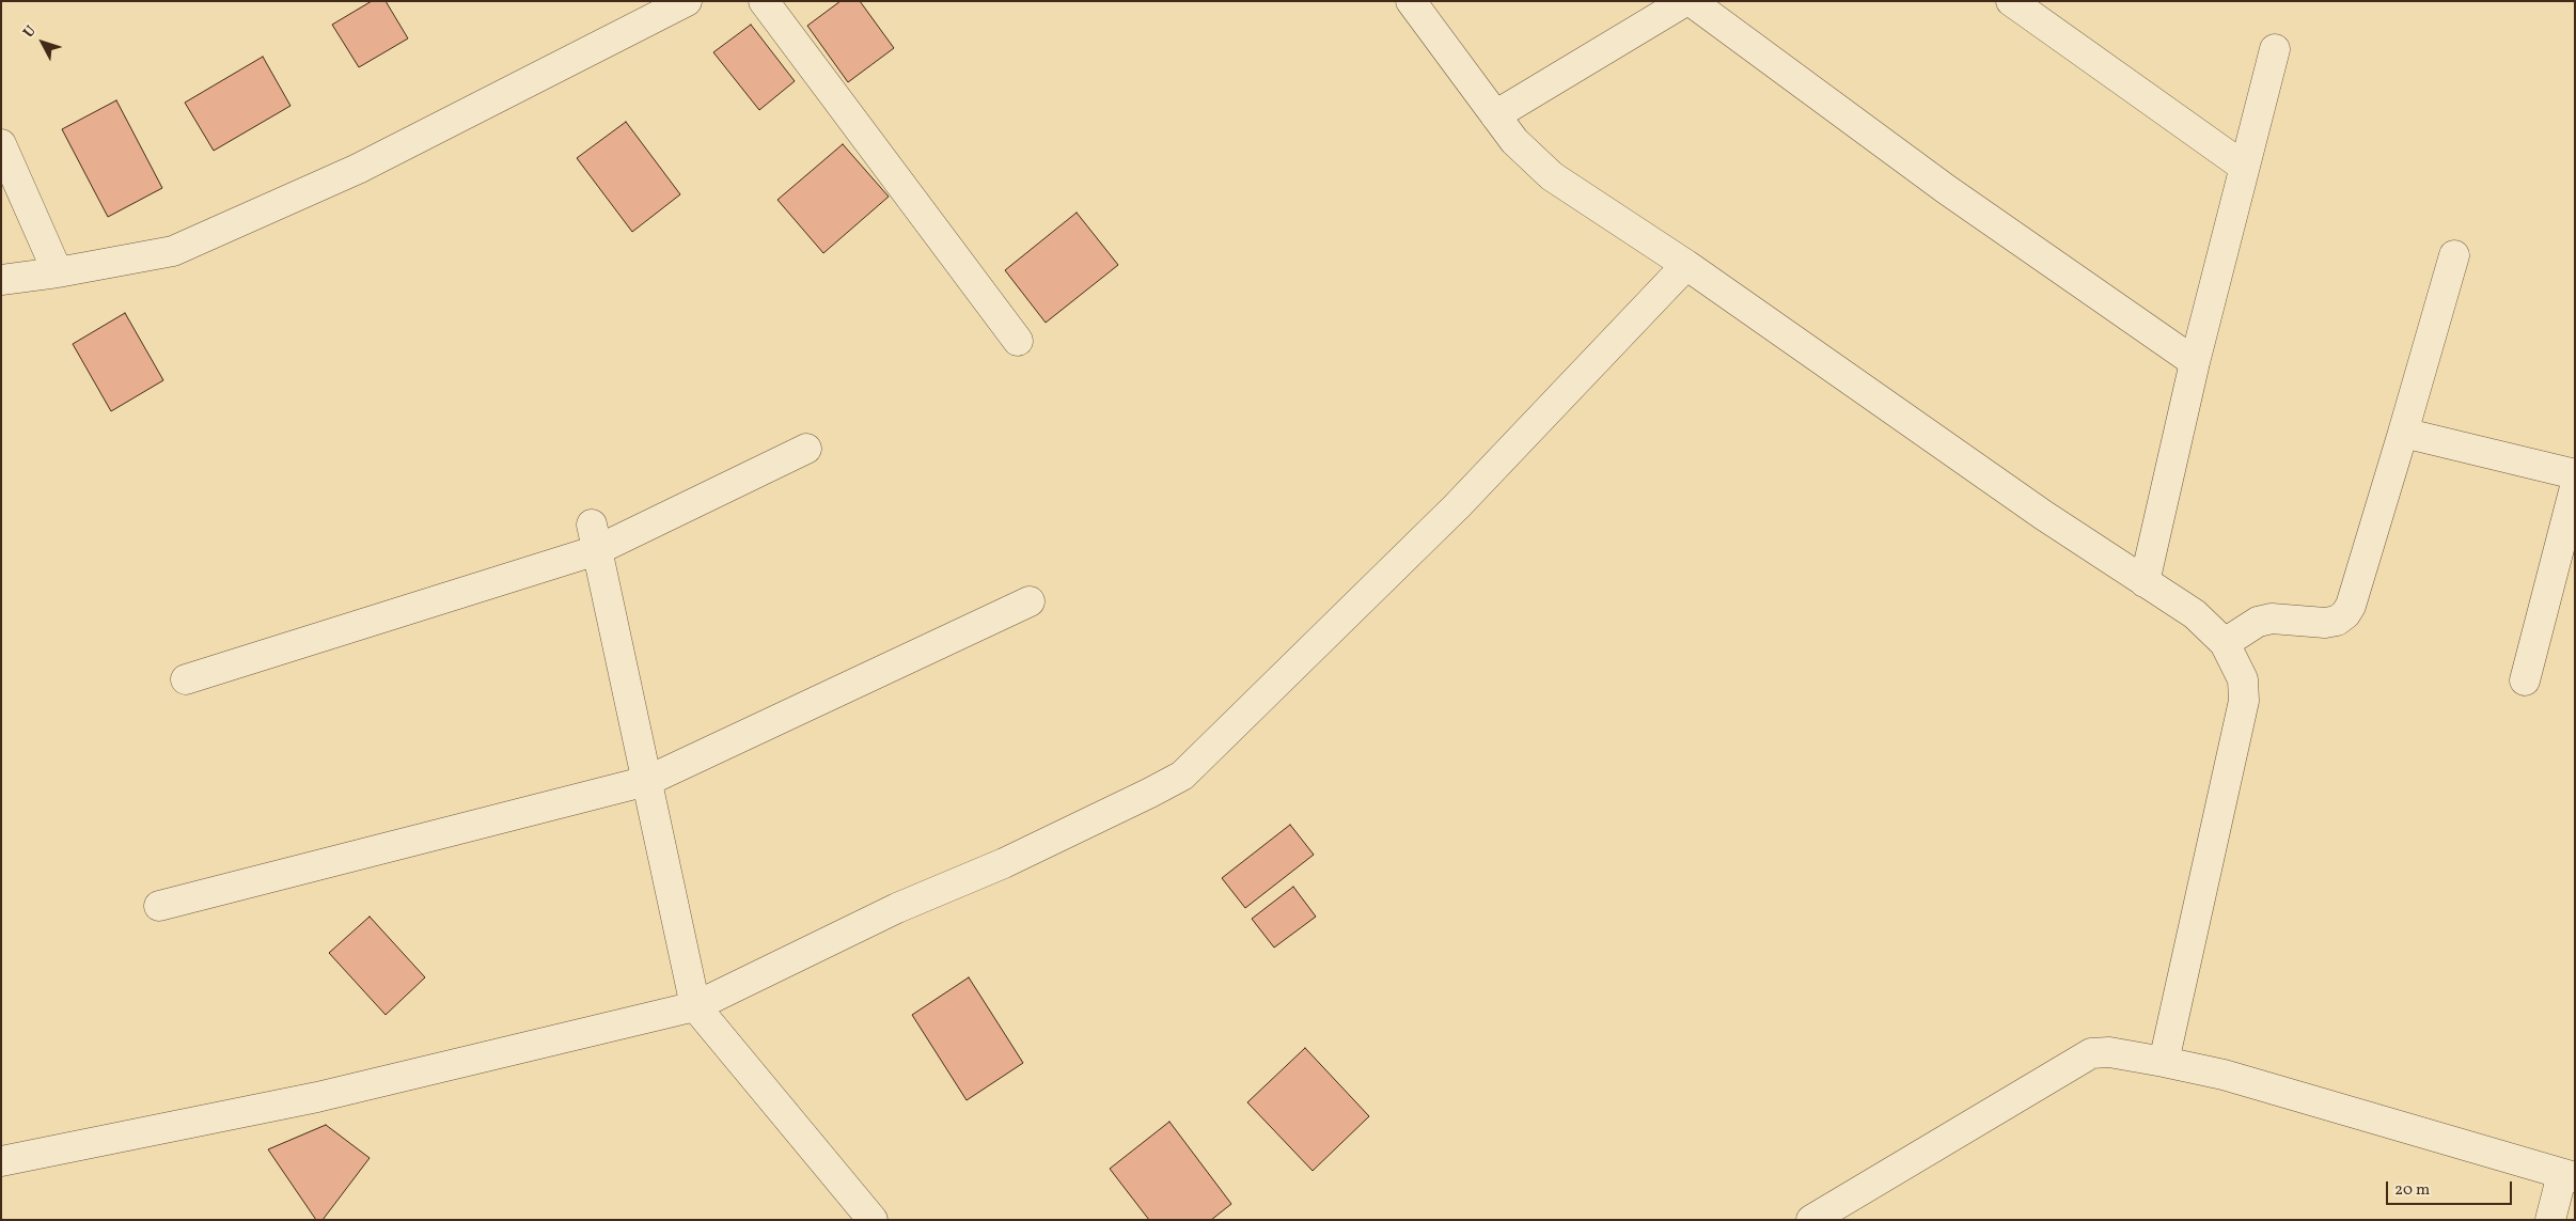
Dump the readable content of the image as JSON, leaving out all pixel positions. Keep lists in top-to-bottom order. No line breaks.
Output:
{"scale_bar":"20 m","north":"top left"}
